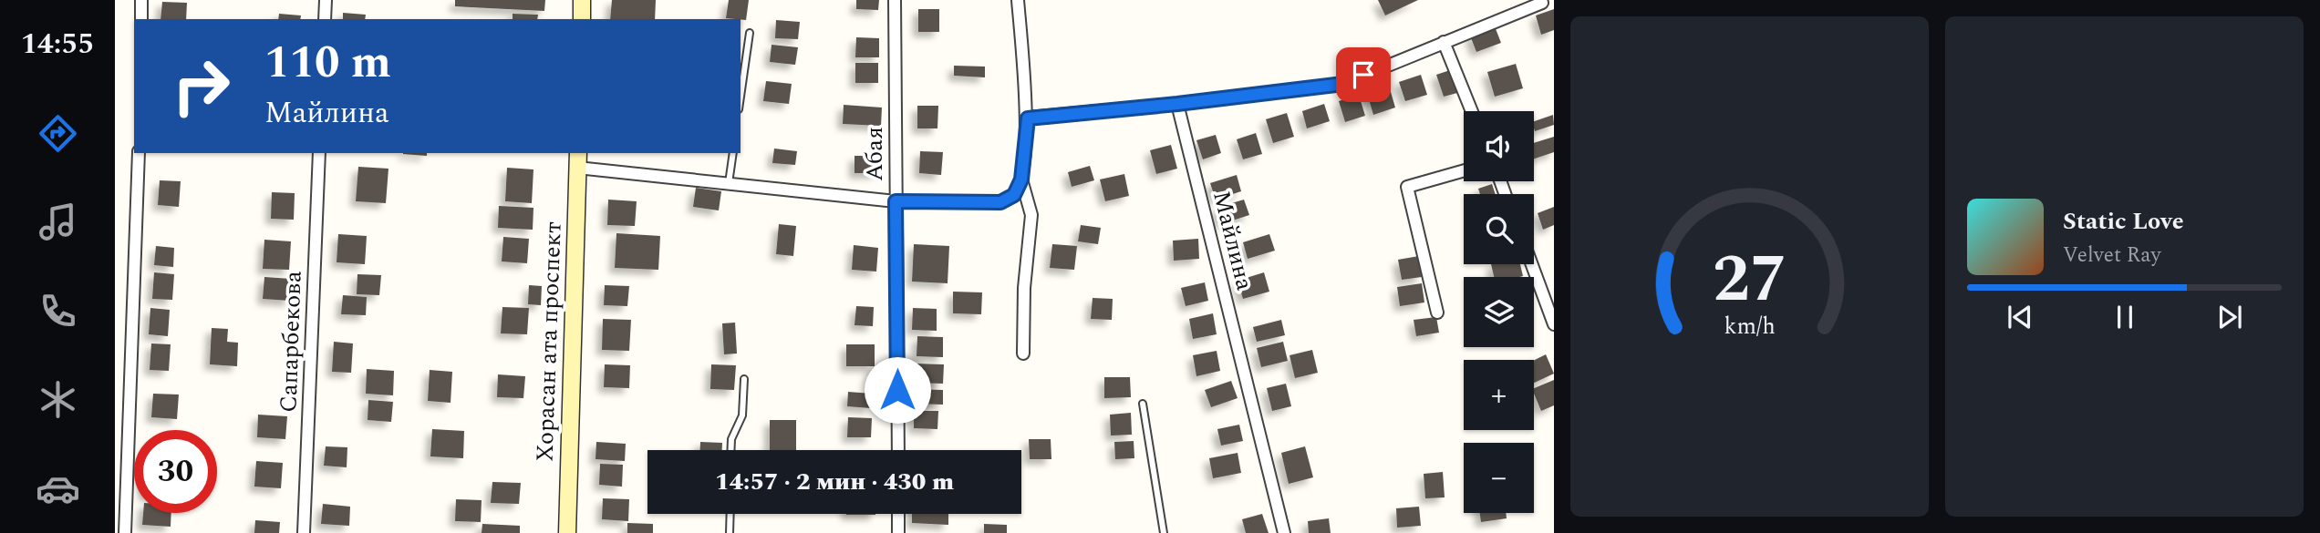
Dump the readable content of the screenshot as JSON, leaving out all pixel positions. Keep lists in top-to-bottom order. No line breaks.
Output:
{"streets":{"main road":["Хорасан ата проспект"],"street":["Абая","Майлина","Сапарбекова"]},"page":{"tabs":"14:55","turn":["110 m","Майлина"],"map_buttons":["+","−"],"song":["Static Love","Velvet Ray"],"limit":"30","trip":"14:57 · 2 мин · 430 m","gauge":["27","km/h"]}}
